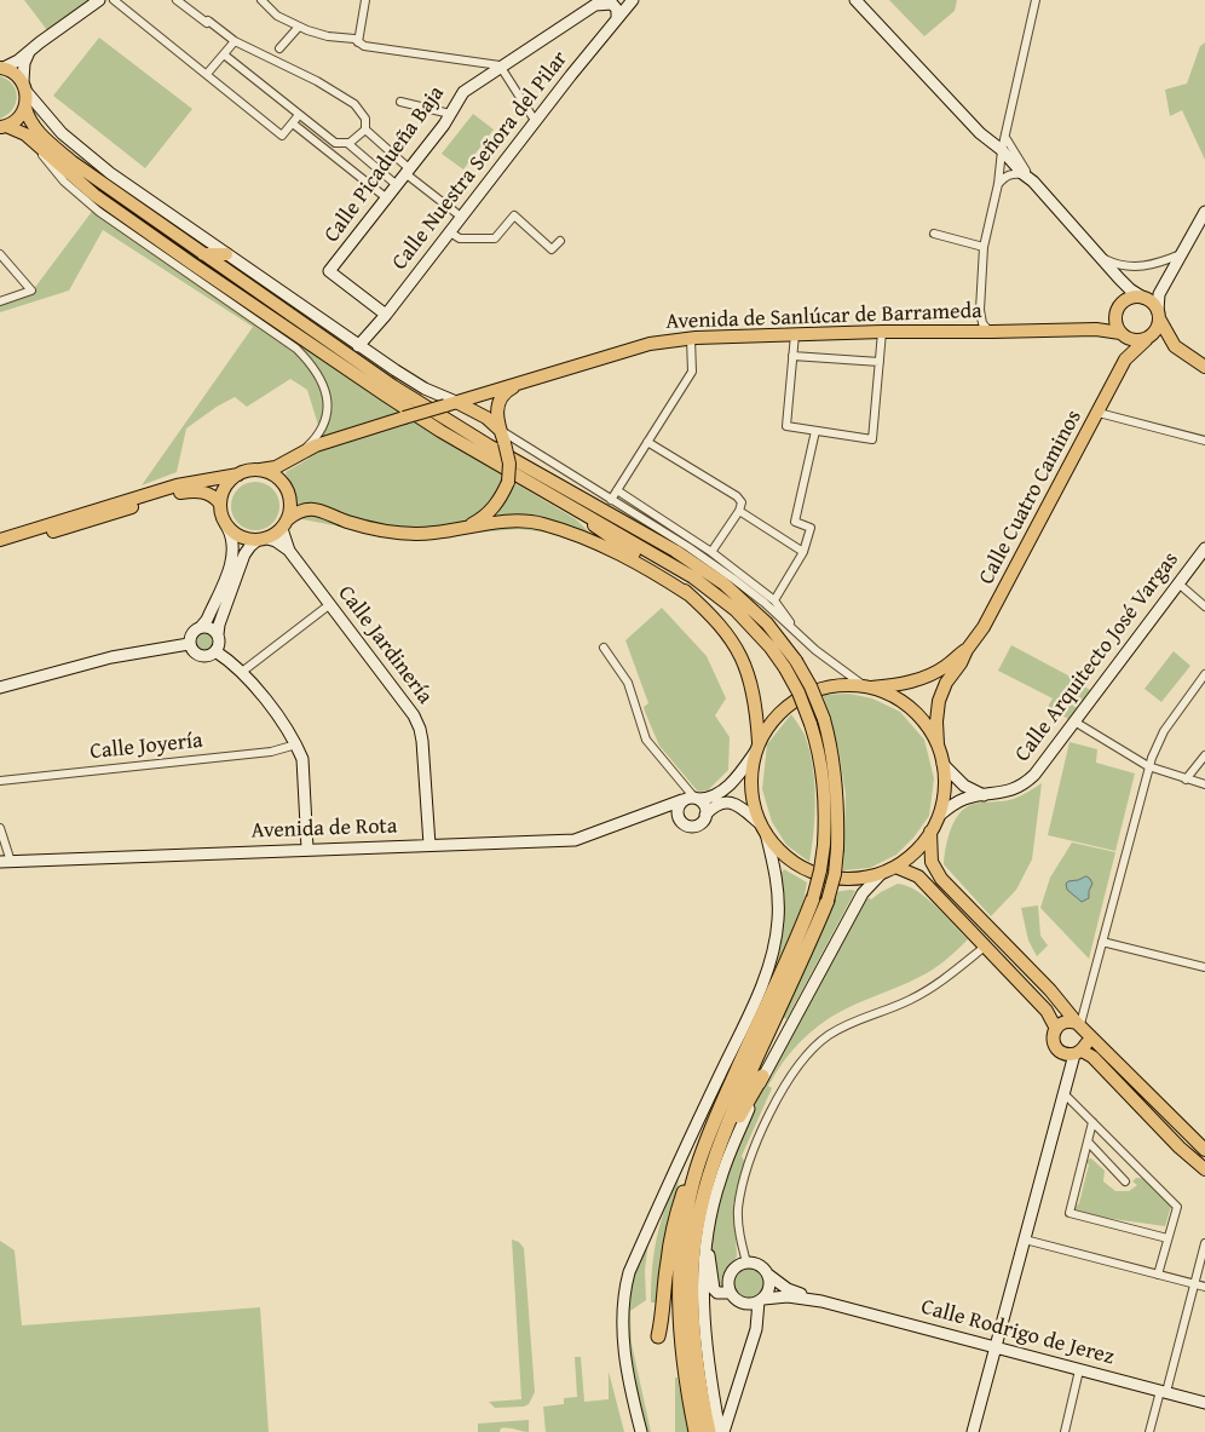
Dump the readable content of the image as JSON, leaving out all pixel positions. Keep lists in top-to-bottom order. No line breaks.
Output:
{"streets":{"main road":["Avenida de Sanlúcar de Barrameda","Calle Cuatro Caminos"],"street":["Calle Nuestra Señora del Pilar","Calle Picadueña Baja","Calle Jardinería","Calle Arquitecto José Vargas","Calle Joyería","Avenida de Rota","Calle Rodrigo de Jerez"]},"crossings":[["Calle Nuestra Señora del Pilar","Calle Picadueña Baja"],["Avenida de Sanlúcar de Barrameda","Calle Cuatro Caminos"],["Avenida de Sanlúcar de Barrameda","Calle Jardinería"],["Calle Cuatro Caminos","Calle Arquitecto José Vargas"],["Calle Cuatro Caminos","Avenida de Rota"],["Calle Jardinería","Avenida de Rota"],["Calle Arquitecto José Vargas","Avenida de Rota"]]}
